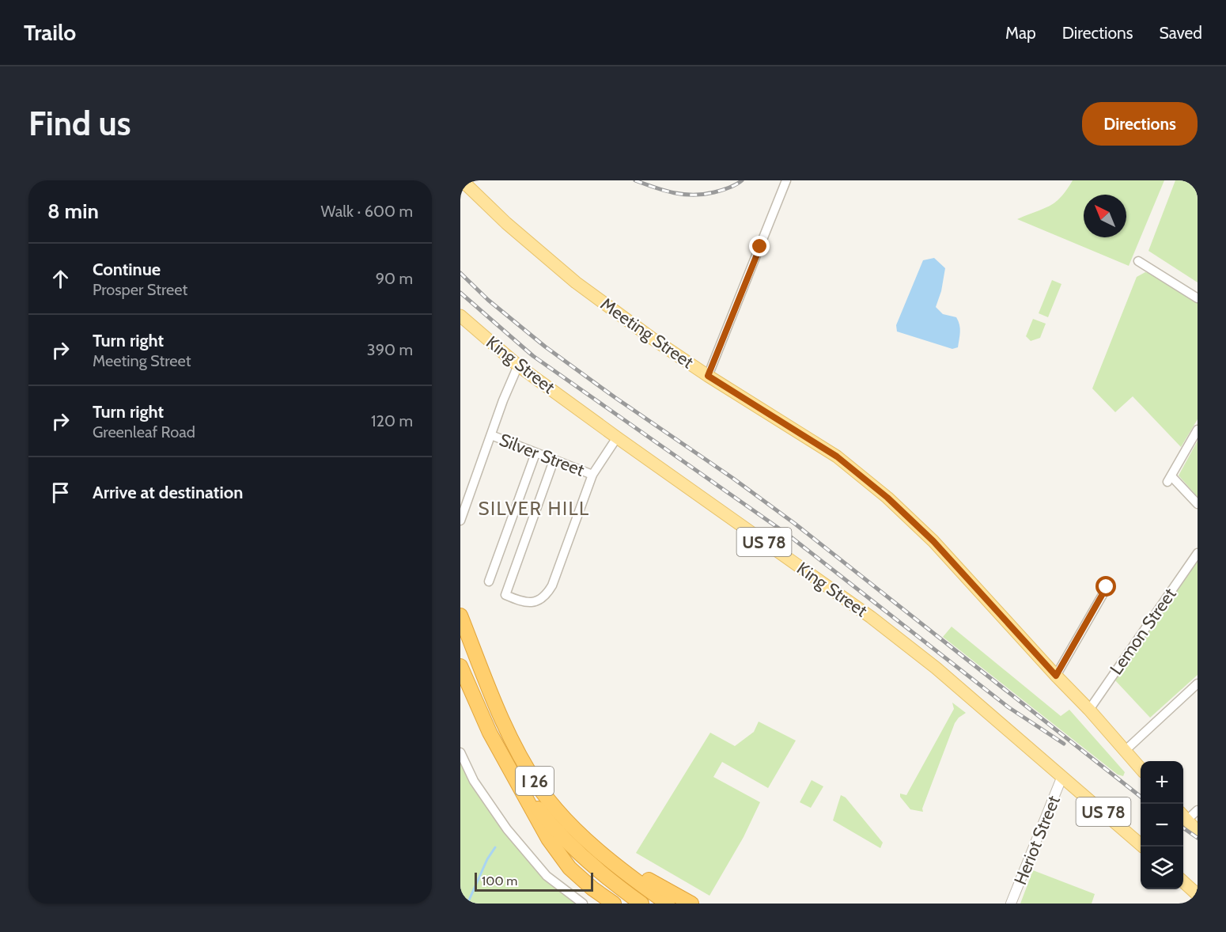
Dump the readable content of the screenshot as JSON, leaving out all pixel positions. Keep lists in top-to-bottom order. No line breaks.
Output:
{"streets":{"highway":["I 26"],"main road":["Meeting Street","King Street","US 78"],"street":["Silver Street","Lemon Street","Heriot Street"]},"crossings":[["Meeting Street","Lemon Street"],["King Street","Heriot Street"]],"districts":["SILVER HILL"],"scale_bar":"100 m","north":"top left","page":{"header":"Trailo","nav":["Map","Directions","Saved"],"buttons":"Directions","title":"Find us","heading":["8 min","Walk · 600 m"],"list":[["Continue","Prosper Street","90 m"],["Turn right","Meeting Street","390 m"],["Turn right","Greenleaf Road","120 m"],"Arrive at destination"],"map_buttons":["+","−"],"scale":"100 m"}}
